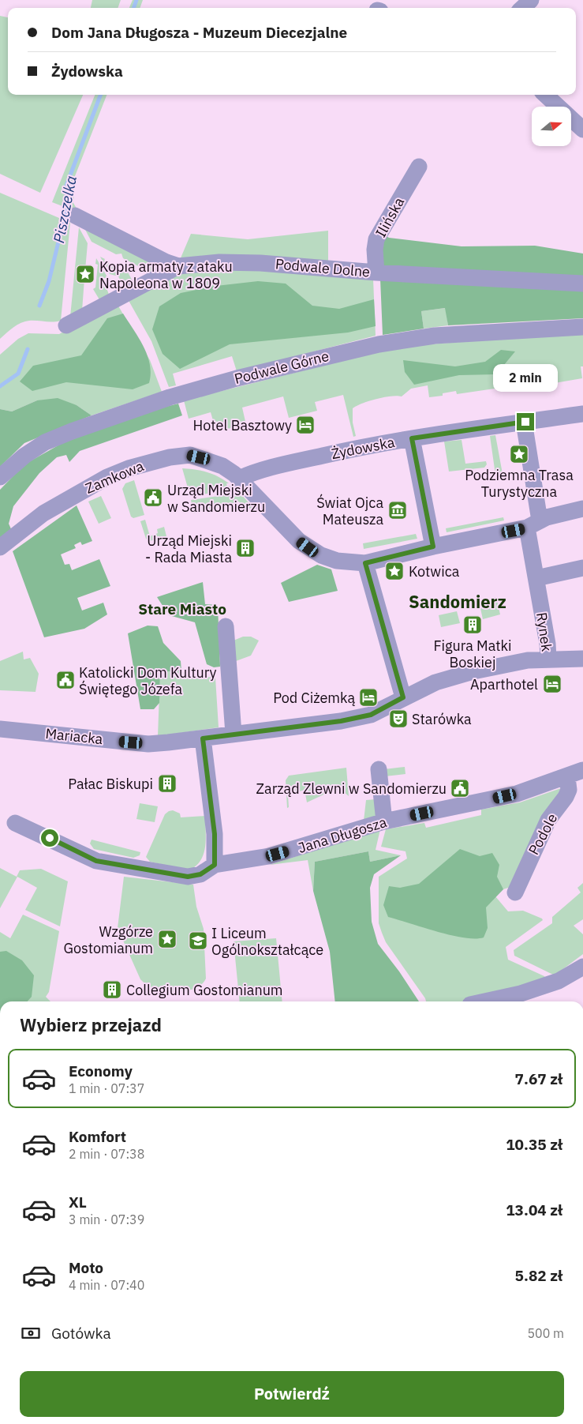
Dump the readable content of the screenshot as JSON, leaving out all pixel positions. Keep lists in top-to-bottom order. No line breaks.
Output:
{"streets":{"street":["Ilińska","Podwale Dolne","Podwale Górne","Żydowska","Zamkowa","Rynek","Mariacka","Podole","Jana Długosza"]},"crossings":[["Ilińska","Podwale Dolne"],["Żydowska","Zamkowa"],["Żydowska","Rynek"],["Rynek","Mariacka"],["Podole","Jana Długosza"]],"districts":["Sandomierz","Stare Miasto"],"water":["Piszczelka"],"places":{"place":["Kopia armaty z ataku Napoleona w 1809","Podziemna Trasa Turystyczna","Kotwica","Wzgórze Gostomianum"],"hotel":["Hotel Basztowy","Aparthotel","Pod Ciżemką"],"public building":["Urząd Miejski w Sandomierzu","Katolicki Dom Kultury Świętego Józefa","Zarząd Zlewni w Sandomierzu"],"museum":["Świat Ojca Mateusza"],"building":["Urząd Miejski - Rada Miasta","Figura Matki Boskiej","Pałac Biskupi","Collegium Gostomianum"],"theatre":["Starówka"],"school or university":["I Liceum Ogólnokształcące"]},"north":"right","page":{"banner":["Dom Jana Długosza - Muzeum Diecezjalne","Żydowska"],"bubble":"2 min","heading":"Wybierz przejazd","list":[{"name":"Economy","note":"1 min · 07:37","value":"7.67 zł"},{"name":"Komfort","note":"2 min · 07:38","value":"10.35 zł"},{"name":"XL","note":"3 min · 07:39","value":"13.04 zł"},{"name":"Moto","note":"4 min · 07:40","value":"5.82 zł"}],"pay":["Gotówka","500 m"],"buttons":"Potwierdź"}}
